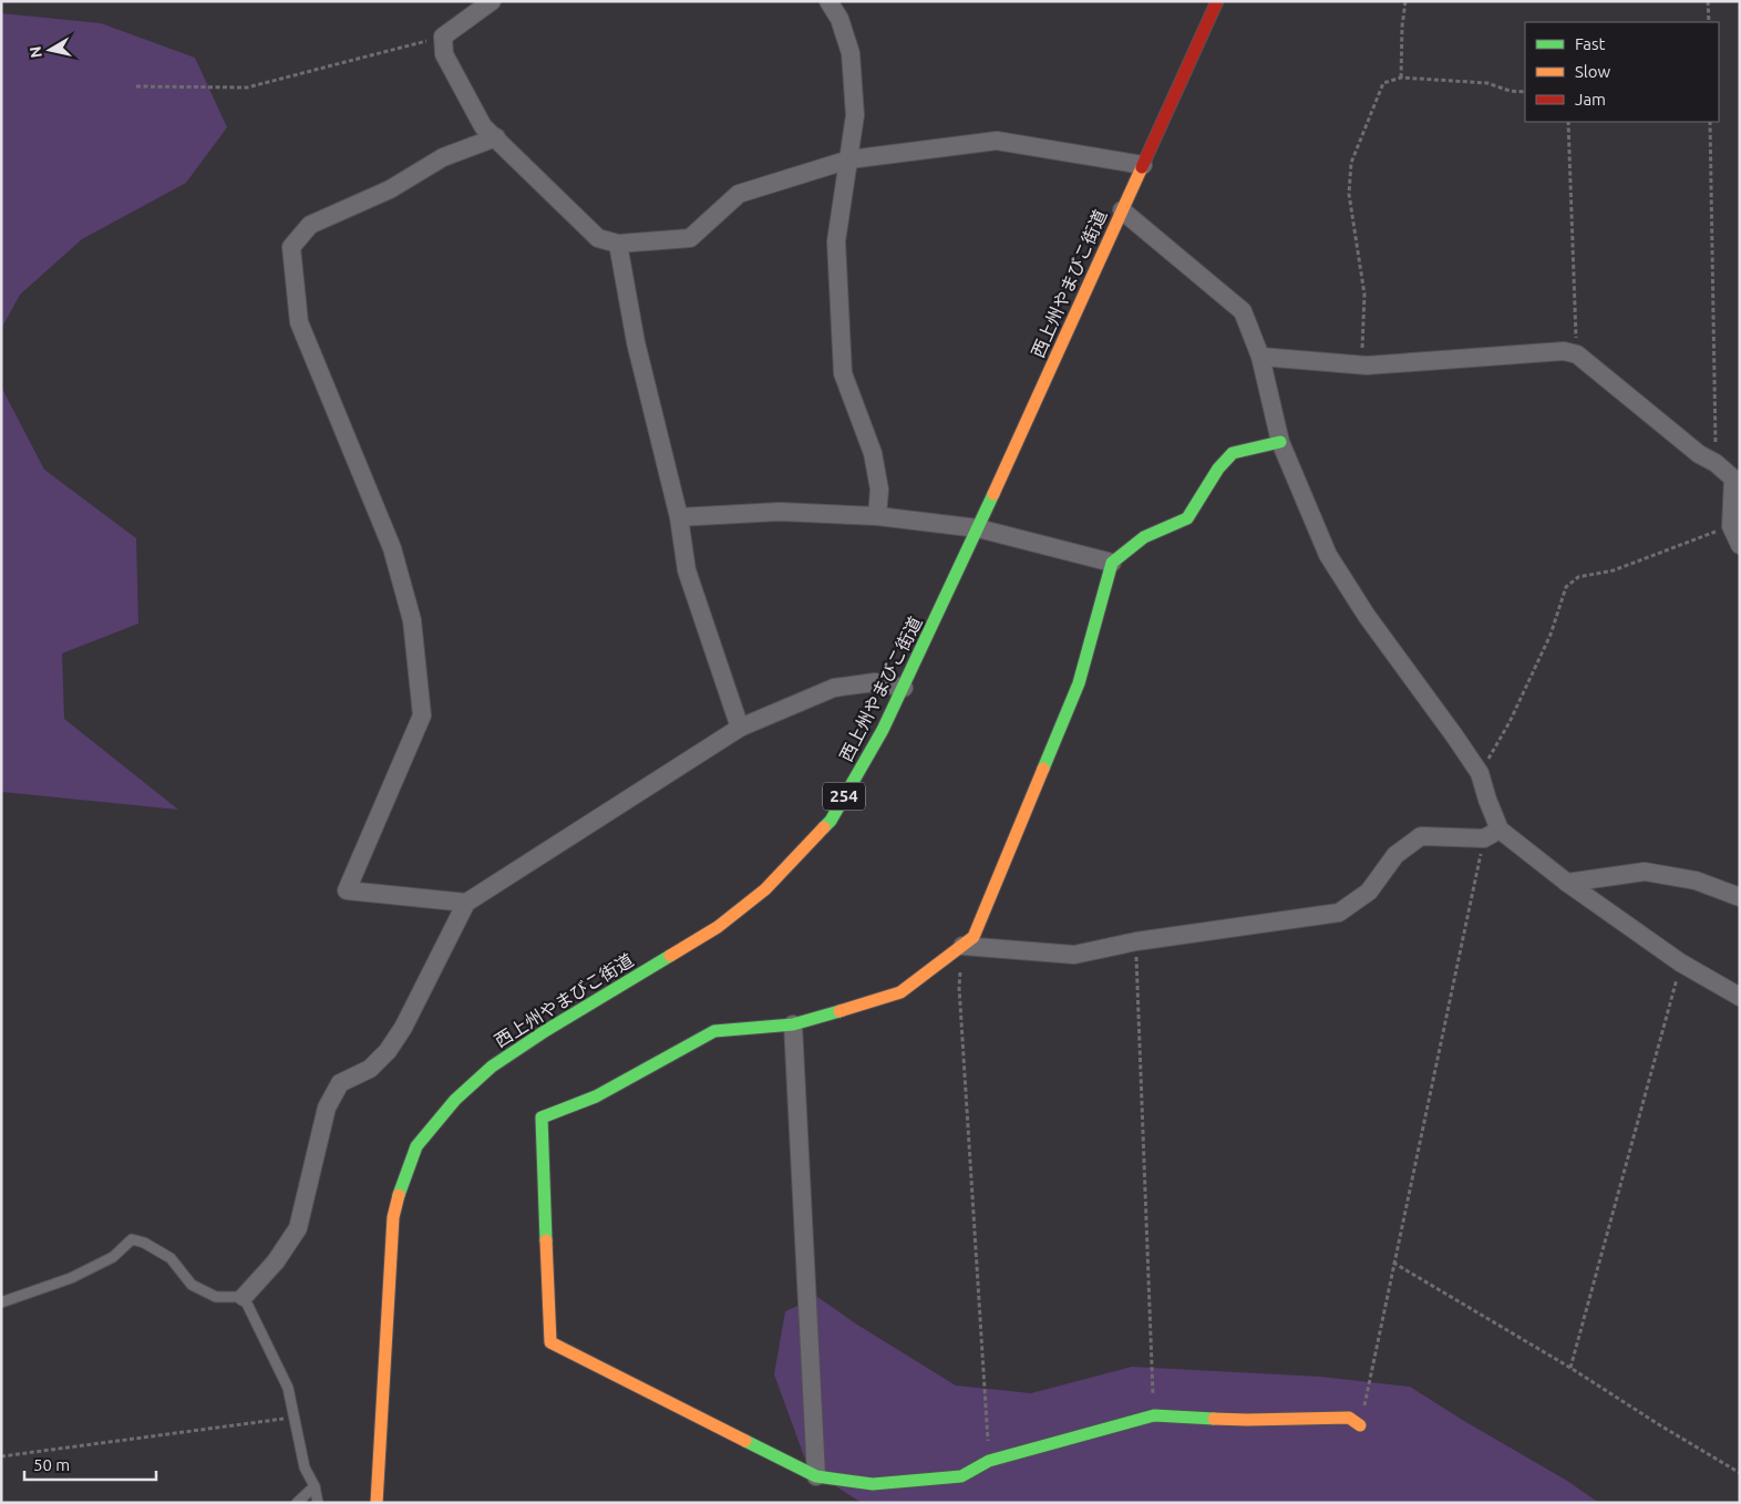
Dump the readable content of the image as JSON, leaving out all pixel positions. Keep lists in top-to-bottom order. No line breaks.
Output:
{"streets":{"main road":["西上州やまびこ街道","254"]},"legend":["Fast","Slow","Jam"],"scale_bar":"50 m","north":"left"}
